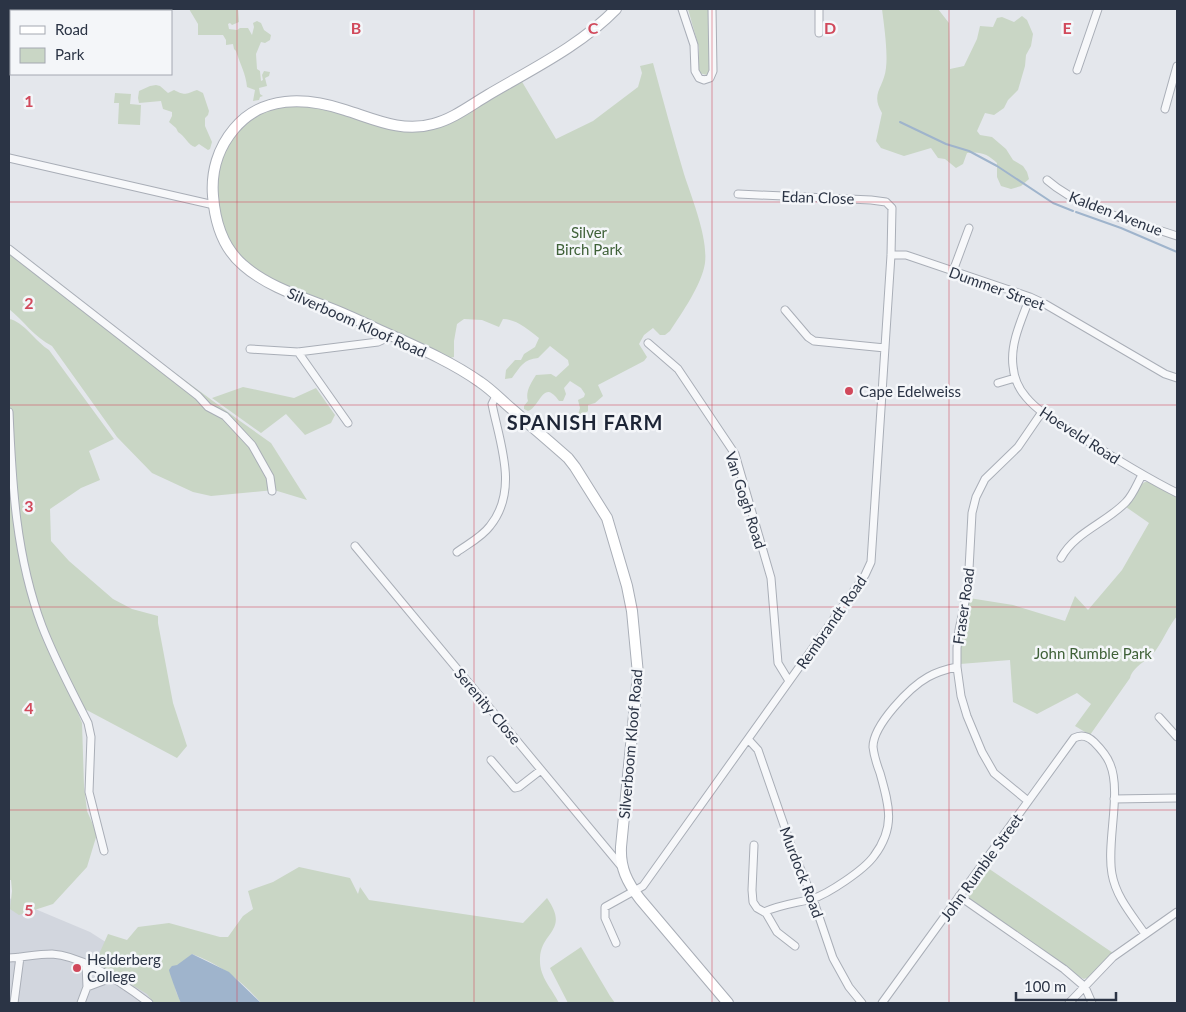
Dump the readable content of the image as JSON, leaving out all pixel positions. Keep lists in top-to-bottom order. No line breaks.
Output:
{"streets":{"street":["Edan Close","Kalden Avenue","Dummer Street","Silverboom Kloof Road","Hoeveld Road","Van Gogh Road","Fraser Road","Rembrandt Road","Serenity Close","John Rumble Street","Murdock Road"]},"crossings":[["Edan Close","Rembrandt Road"],["Dummer Street","Hoeveld Road"],["Dummer Street","Rembrandt Road"],["Silverboom Kloof Road","Rembrandt Road"],["Silverboom Kloof Road","Serenity Close"],["Hoeveld Road","Fraser Road"],["Van Gogh Road","Rembrandt Road"],["Fraser Road","John Rumble Street"],["Rembrandt Road","Murdock Road"]],"districts":["SPANISH FARM"],"parks":["Silver Birch Park","John Rumble Park"],"places":["Cape Edelweiss","Helderberg College"],"legend":["Road","Park"],"scale_bar":"100 m","grid":{"columns":["B","C","D","E"],"rows":["1","2","3","4","5"]}}
